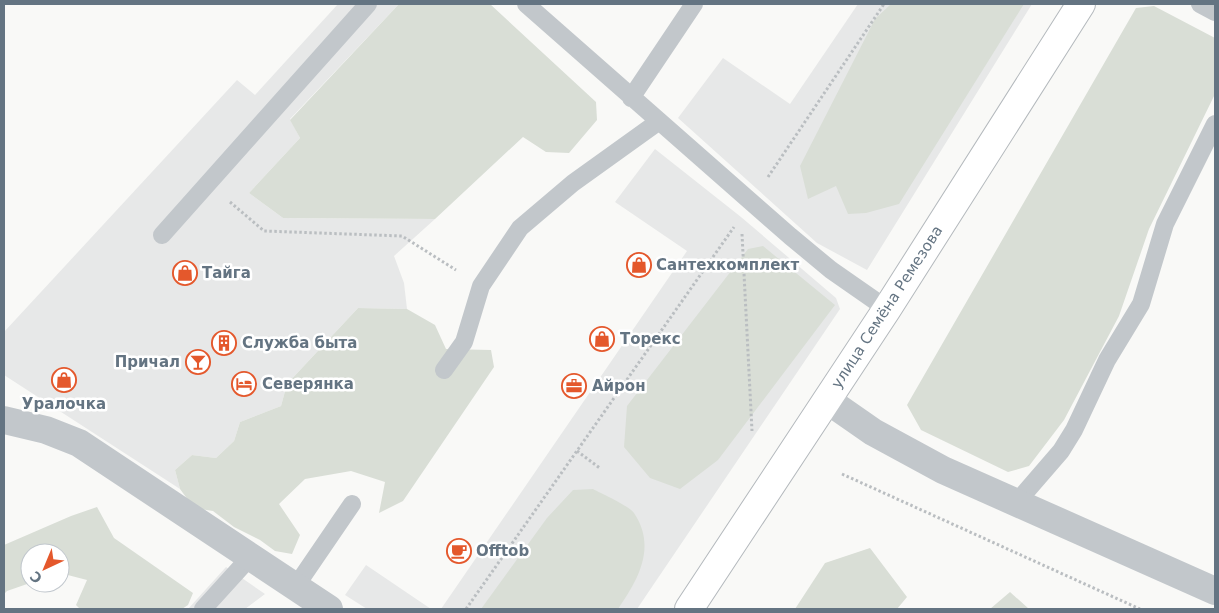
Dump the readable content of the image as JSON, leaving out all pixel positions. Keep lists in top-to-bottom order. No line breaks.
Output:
{"streets":{"main road":["улица Семёна Ремезова"]},"places":{"shop":["Сантехкомплект","Тайга","Торекс","Уралочка"],"building":["Служба быта"],"bar":["Причал"],"hotel":["Северянка"],"office":["Айрон"],"cafe":["Offtob"]},"north":"bottom left"}
